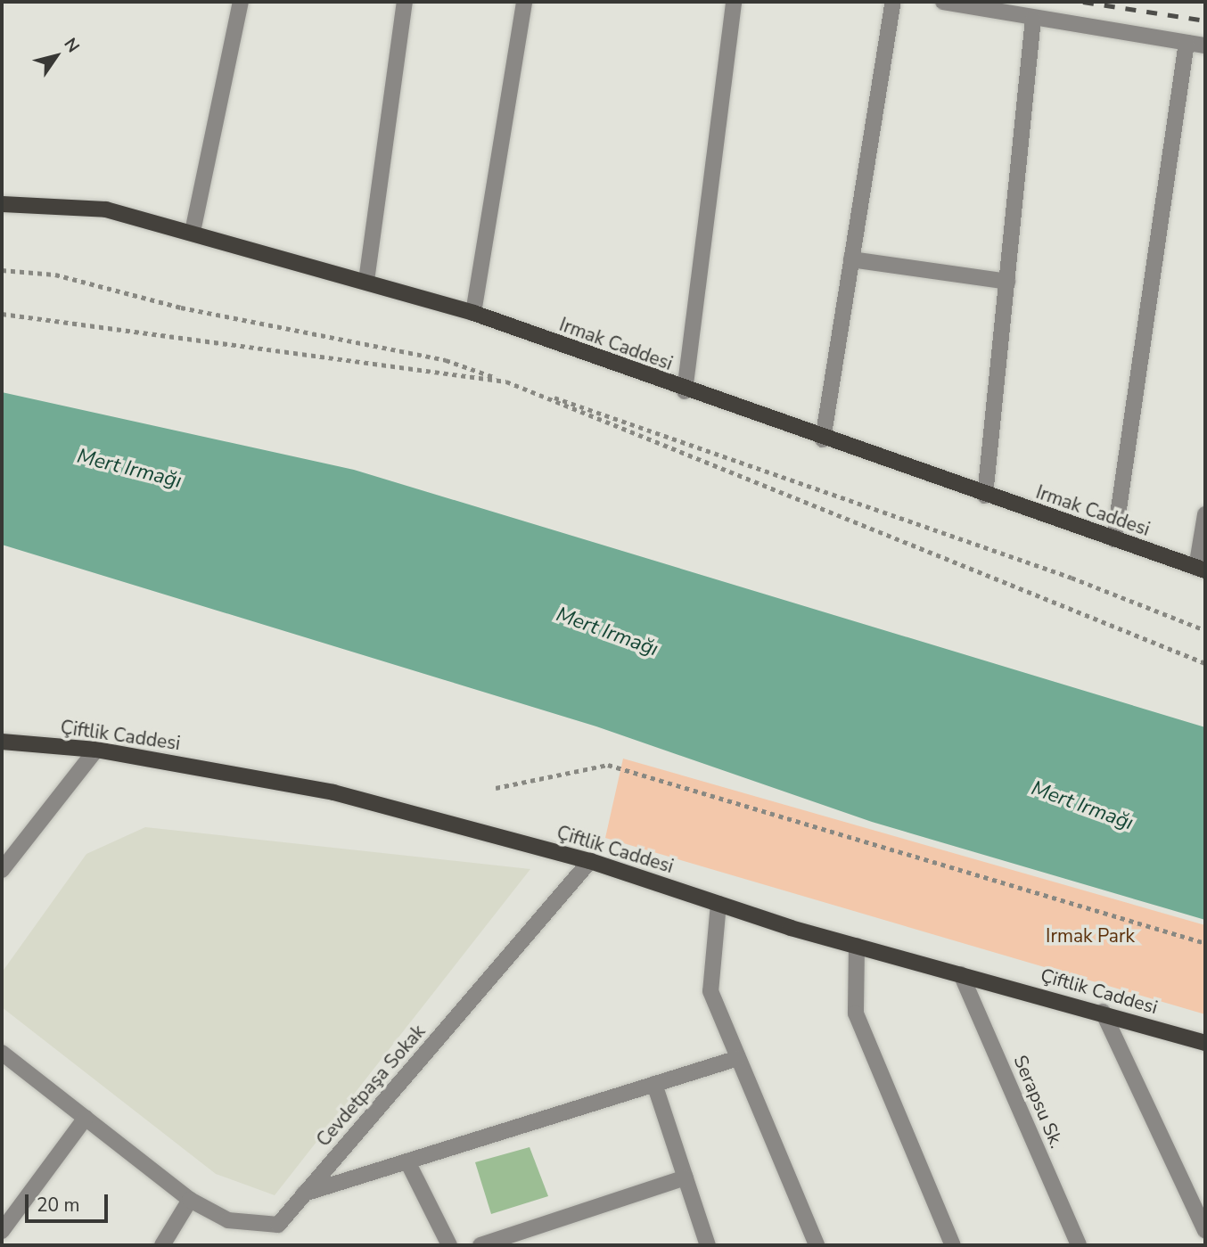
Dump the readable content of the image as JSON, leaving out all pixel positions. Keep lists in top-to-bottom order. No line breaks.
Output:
{"streets":{"main road":["Irmak Caddesi","Çiftlik Caddesi"],"street":["Cevdetpaşa Sokak","Serapsu Sk."]},"crossings":[["Çiftlik Caddesi","Cevdetpaşa Sokak"],["Çiftlik Caddesi","Serapsu Sk."]],"water":["Mert Irmağı"],"parks":["Irmak Park"],"scale_bar":"20 m","north":"top right"}
